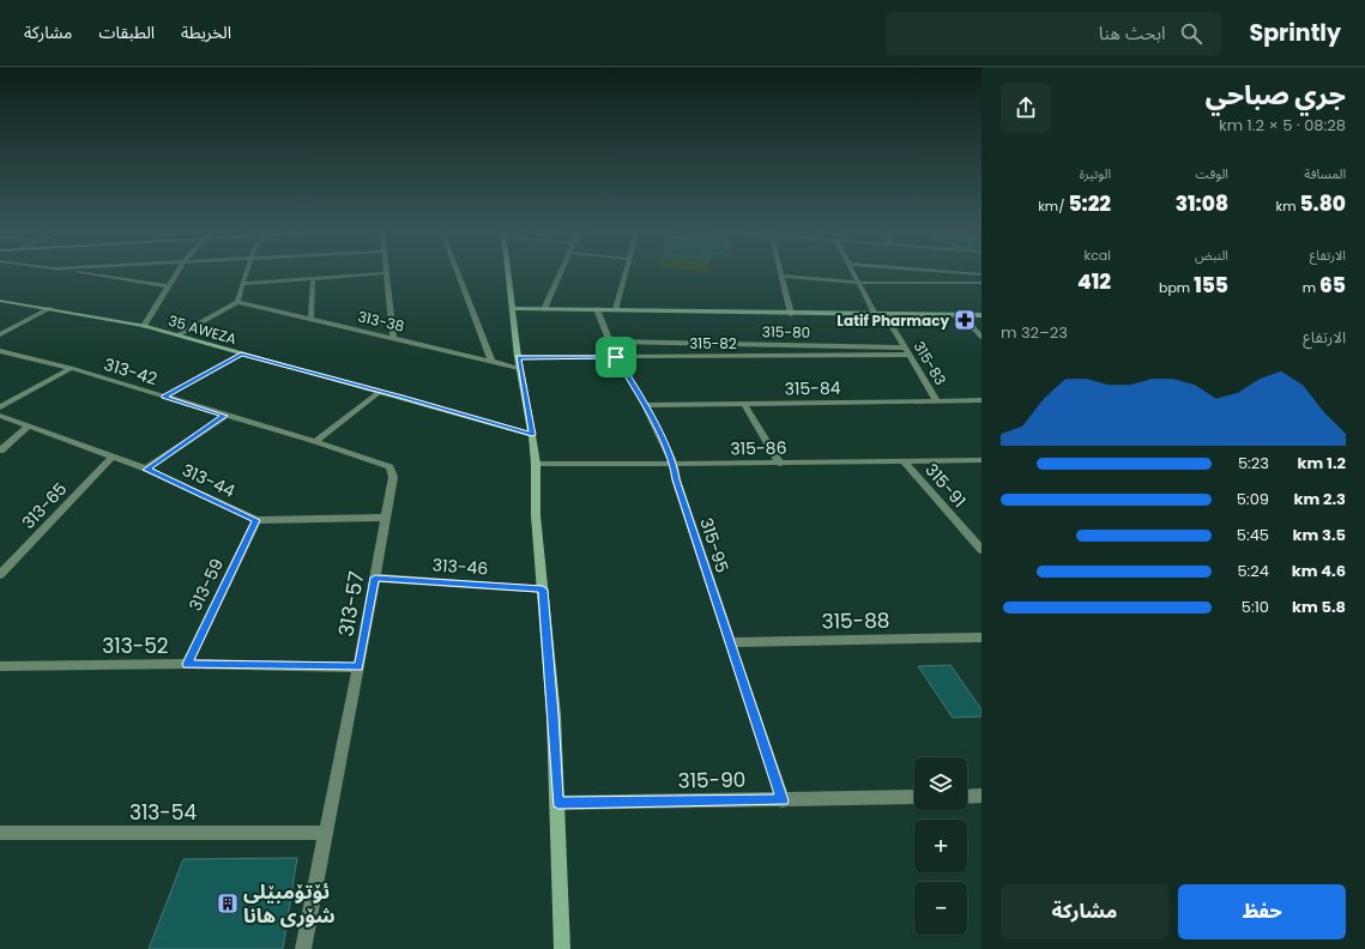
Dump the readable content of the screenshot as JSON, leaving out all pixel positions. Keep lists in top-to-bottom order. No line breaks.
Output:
{"streets":{"street":["313-38","35 AWEZA","315-80","315-82","315-83","313-42","315-84","315-86","313-44","315-91","313-65","315-95","313-46","313-59","313-57","315-88","313-52","315-90","313-54"]},"crossings":[["313-38","315-82"],["315-80","315-83"],["315-80","315-95"],["315-82","315-83"],["315-82","315-95"],["315-83","315-84"],["313-42","313-57"],["315-84","315-95"],["315-86","315-91"],["315-86","315-95"],["313-44","313-65"],["313-44","313-59"],["313-44","313-57"],["315-95","315-88"],["315-95","315-90"],["313-46","313-57"],["313-59","313-52"],["313-57","313-52"],["313-57","313-54"]],"places":{"pharmacy":["Latif Pharmacy"],"building":["ئۆتۆمبێلی شۆری هانا"]},"page":{"header":"Sprintly","search":"ابحث هنا","nav":["الخريطة","الطبقات","مشاركة"],"heading":["جري صباحي","08:28 · 5 × 1.2 km"],"stats":[["المسافة","5.80 km"],["الوقت","31:08"],["الوتيرة","5:22 /km"],["الارتفاع","65 m"],["النبض","155 bpm"],["kcal","412"]],"chart":["الارتفاع","23–32 m"],"list":[{"name":"1.2 km","note":"5:23"},{"name":"2.3 km","note":"5:09"},{"name":"3.5 km","note":"5:45"},{"name":"4.6 km","note":"5:24"},{"name":"5.8 km","note":"5:10"}],"map_buttons":["+","−"],"buttons":["حفظ","مشاركة"]}}
